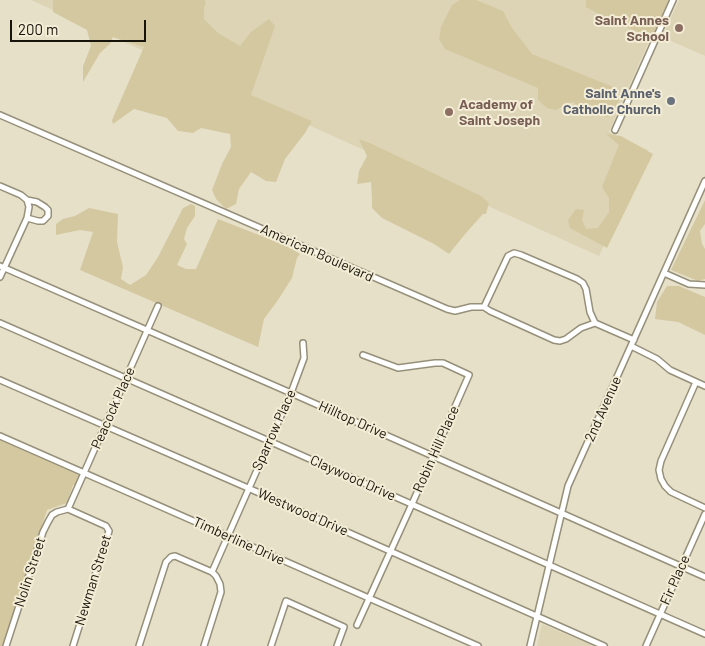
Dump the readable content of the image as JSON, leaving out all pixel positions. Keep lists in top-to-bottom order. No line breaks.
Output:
{"streets":{"street":["American Boulevard","Peacock Place","2nd Avenue","Hilltop Drive","Sparrow Place","Robin Hill Place","Claywood Drive","Westwood Drive","Timberline Drive","Nolin Street","Newman Street","Fir Place"]},"crossings":[["Peacock Place","Hilltop Drive"],["Peacock Place","Claywood Drive"],["Peacock Place","Westwood Drive"],["Peacock Place","Timberline Drive"],["Peacock Place","Nolin Street"],["Peacock Place","Newman Street"],["2nd Avenue","Hilltop Drive"],["2nd Avenue","Claywood Drive"],["2nd Avenue","Westwood Drive"],["Hilltop Drive","Sparrow Place"],["Hilltop Drive","Robin Hill Place"],["Hilltop Drive","Fir Place"],["Sparrow Place","Claywood Drive"],["Sparrow Place","Westwood Drive"],["Sparrow Place","Timberline Drive"],["Robin Hill Place","Claywood Drive"],["Robin Hill Place","Westwood Drive"],["Robin Hill Place","Timberline Drive"],["Claywood Drive","Fir Place"],["Nolin Street","Newman Street"]],"places":["Saint Annes School","Saint Anne's Catholic Church","Academy of Saint Joseph"],"scale_bar":"200 m"}
